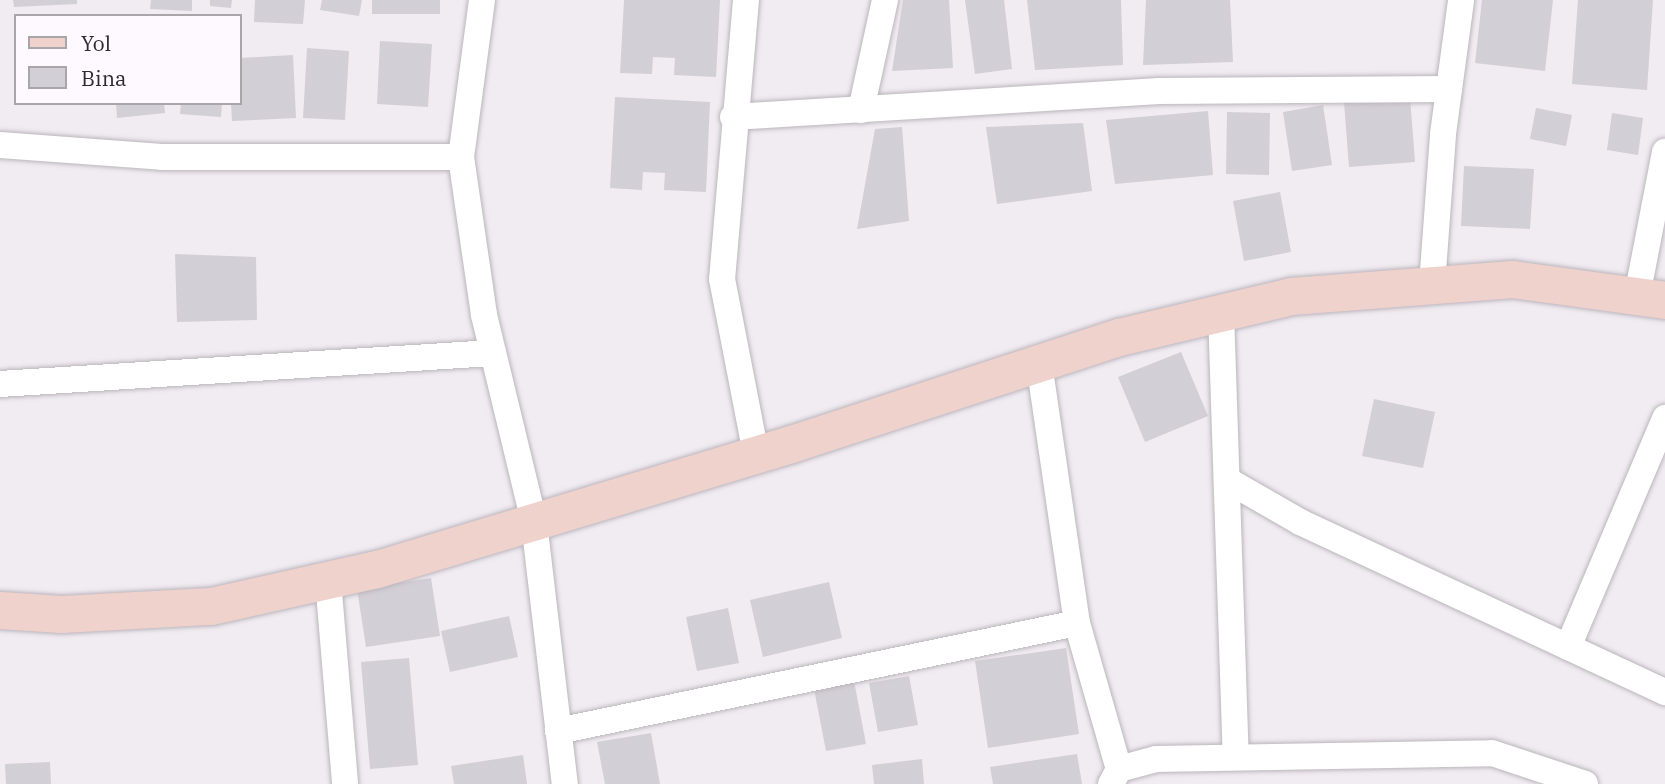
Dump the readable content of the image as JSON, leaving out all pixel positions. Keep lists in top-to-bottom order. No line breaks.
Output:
{"legend":["Yol","Bina"]}
